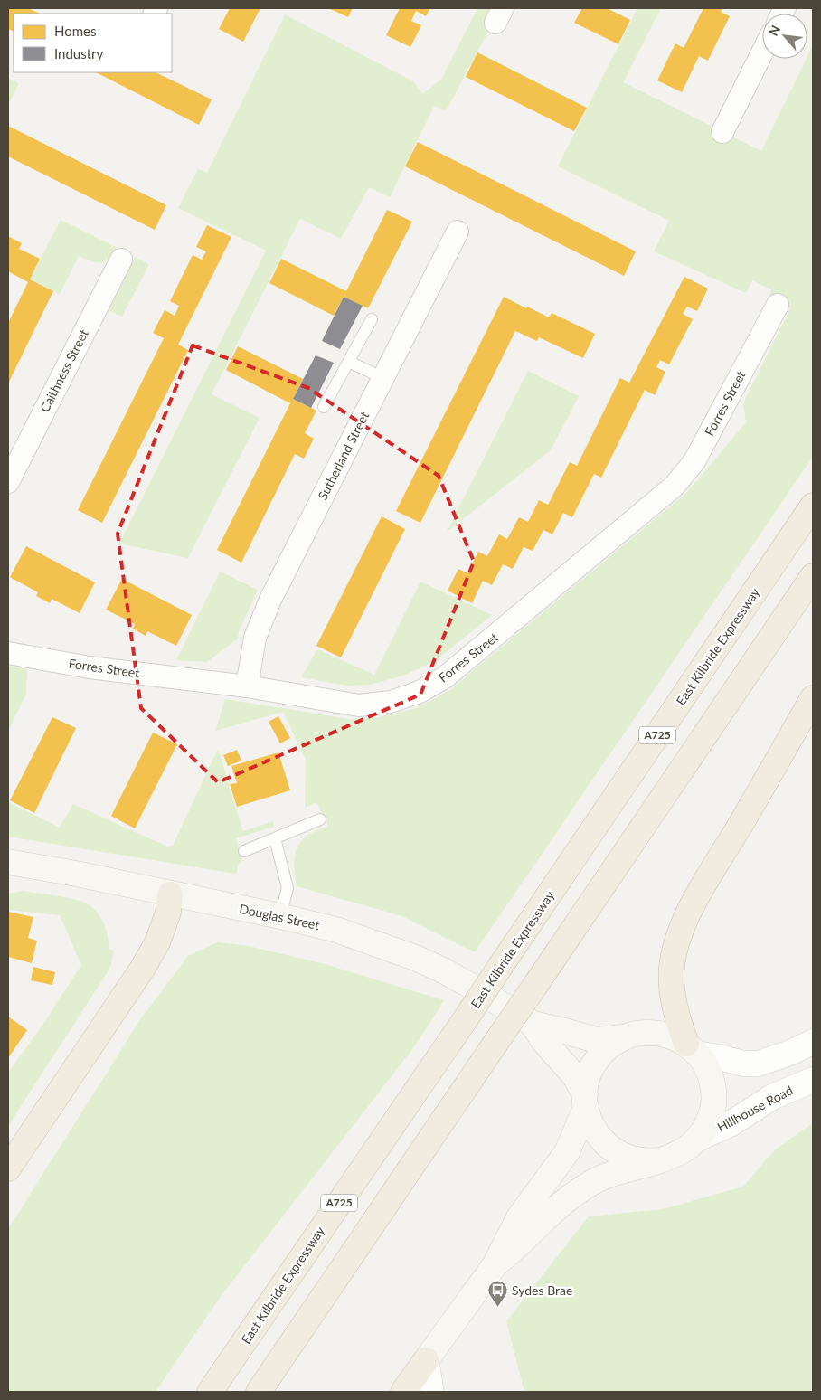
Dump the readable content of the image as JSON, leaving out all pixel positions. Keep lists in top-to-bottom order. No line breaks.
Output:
{"streets":{"highway":["East Kilbride Expressway","A725"],"main road":["Douglas Street"],"street":["Caithness Street","Forres Street","Sutherland Street","Hillhouse Road"]},"crossings":[["Forres Street","Sutherland Street"],["Douglas Street","Hillhouse Road"]],"places":{"bus stop":["Sydes Brae"]},"legend":["Homes","Industry"],"north":"top left"}
